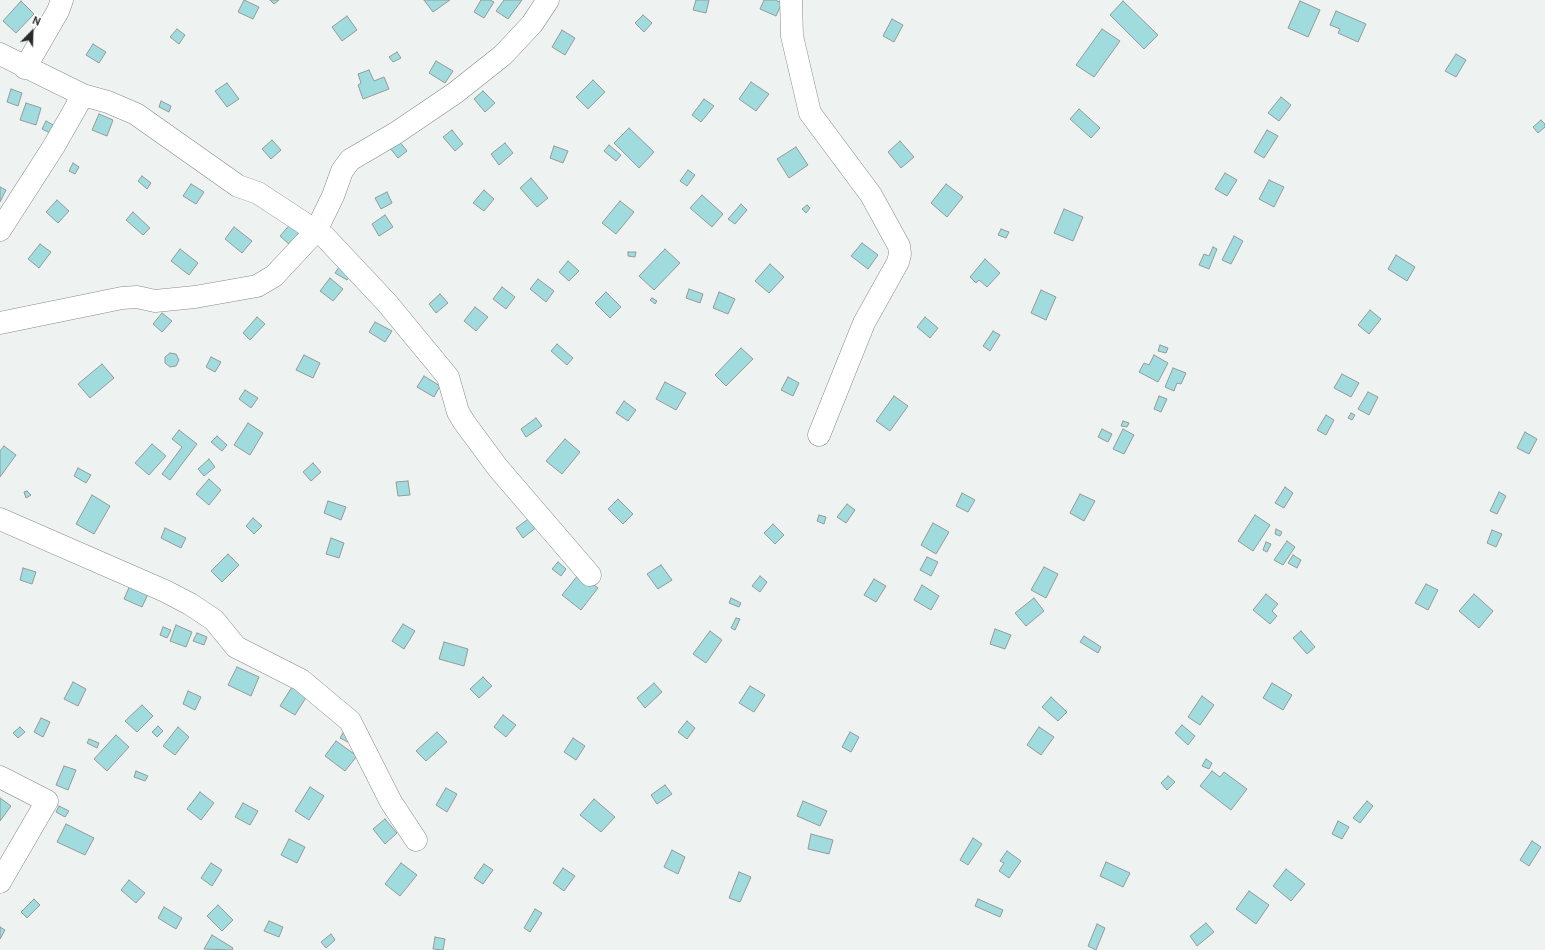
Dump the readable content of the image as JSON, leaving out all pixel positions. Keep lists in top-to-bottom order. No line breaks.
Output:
{"north":"top right"}
